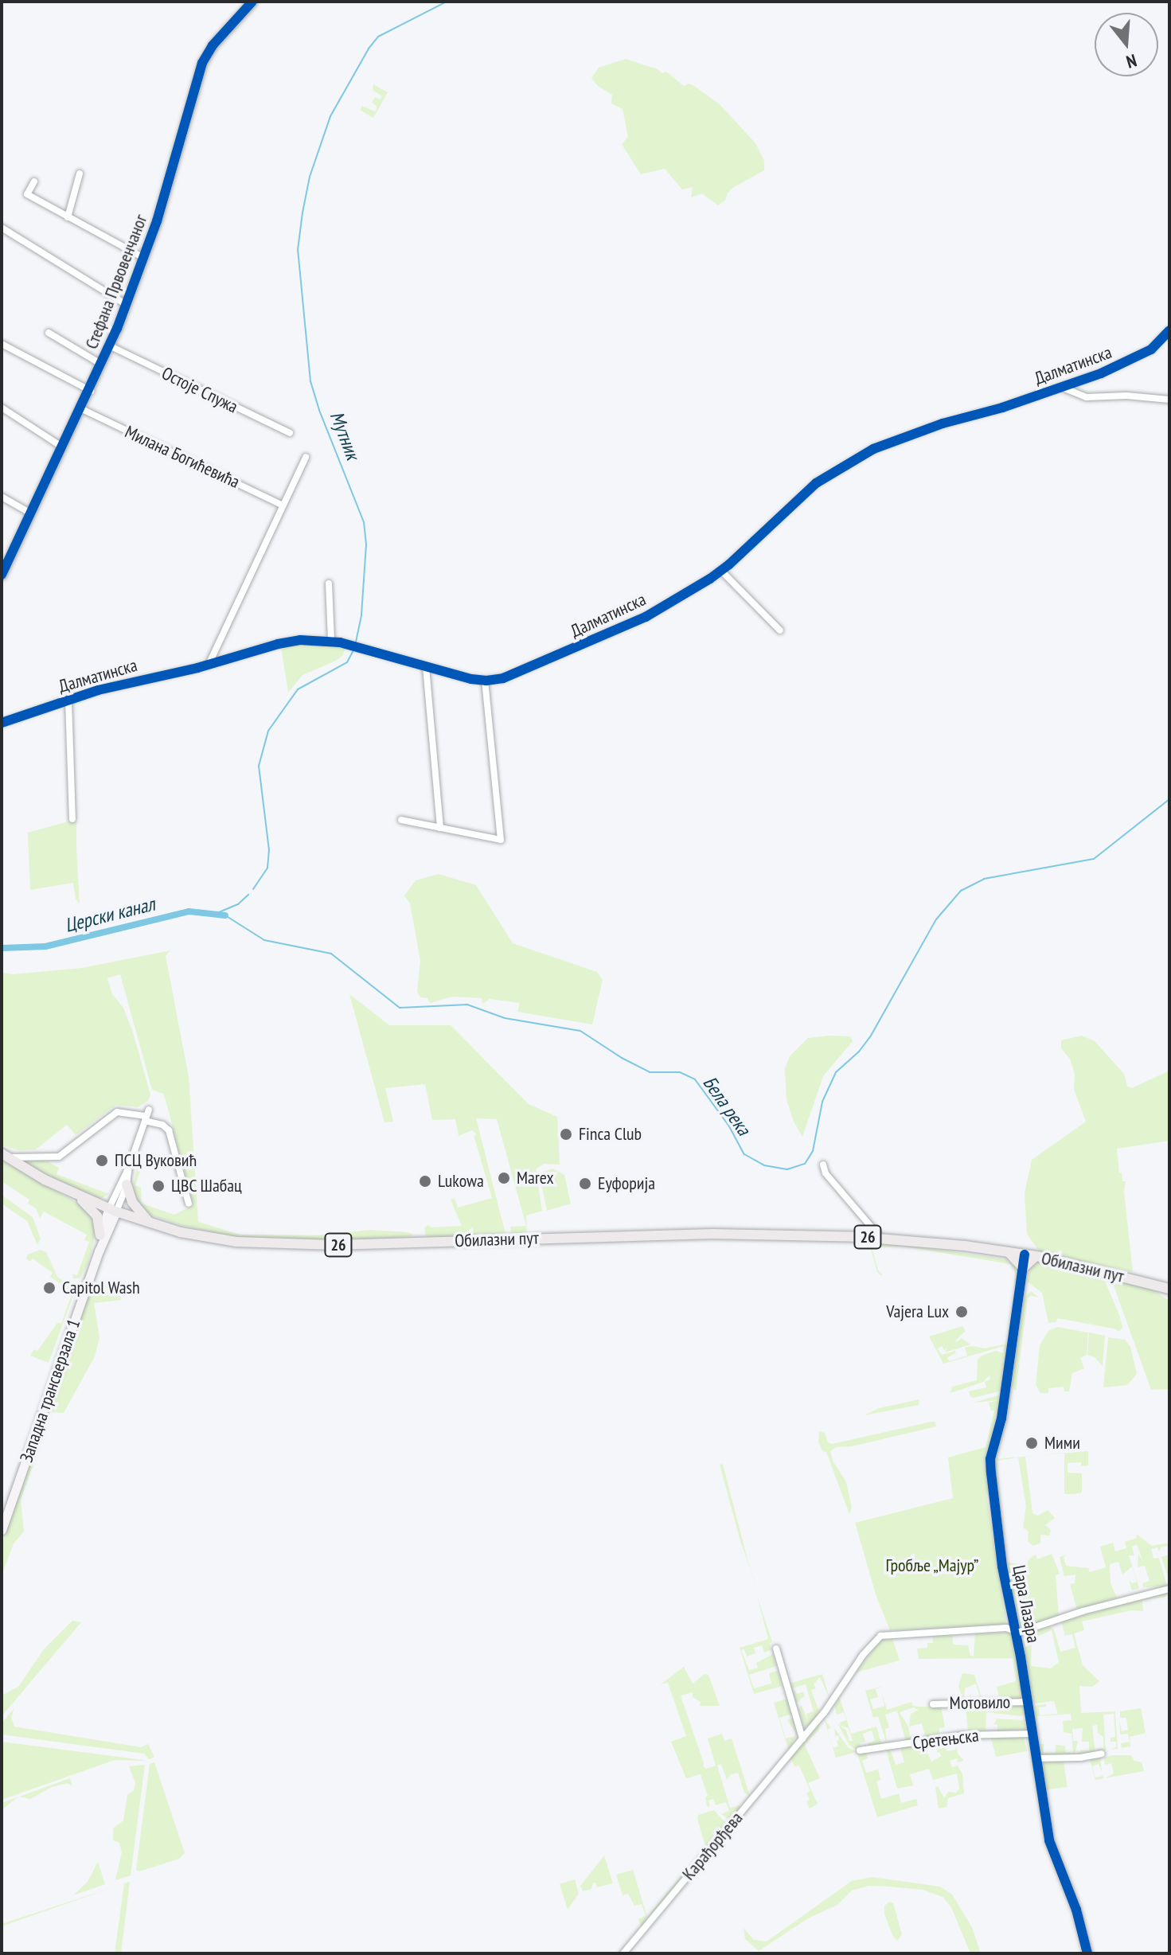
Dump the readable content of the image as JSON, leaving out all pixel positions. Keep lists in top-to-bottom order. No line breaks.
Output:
{"streets":{"main road":["26","Обилазни пут"],"street":["Стефана Првовенчаног","Далматинска","Остоје Спужа","Милана Богићевића","Западна трансверзала 1","Цара Лазара","Мотовило","Сретењска","Карађорђева"]},"crossings":[["Стефана Првовенчаног","Остоје Спужа"],["Стефана Првовенчаног","Милана Богићевића"],["Обилазни пут","Западна трансверзала 1"],["Обилазни пут","Цара Лазара"],["Цара Лазара","Мотовило"],["Цара Лазара","Сретењска"],["Цара Лазара","Карађорђева"]],"water":["Мутник","Церски канал","Бела река"],"parks":["Гробље „Мајур”"],"places":["Finca Club","ПСЦ Вуковић","Marex","Lukowa","Еуфорија","ЦВС Шабац","Capitol Wash","Vajera Lux","Мими"],"north":"bottom"}
